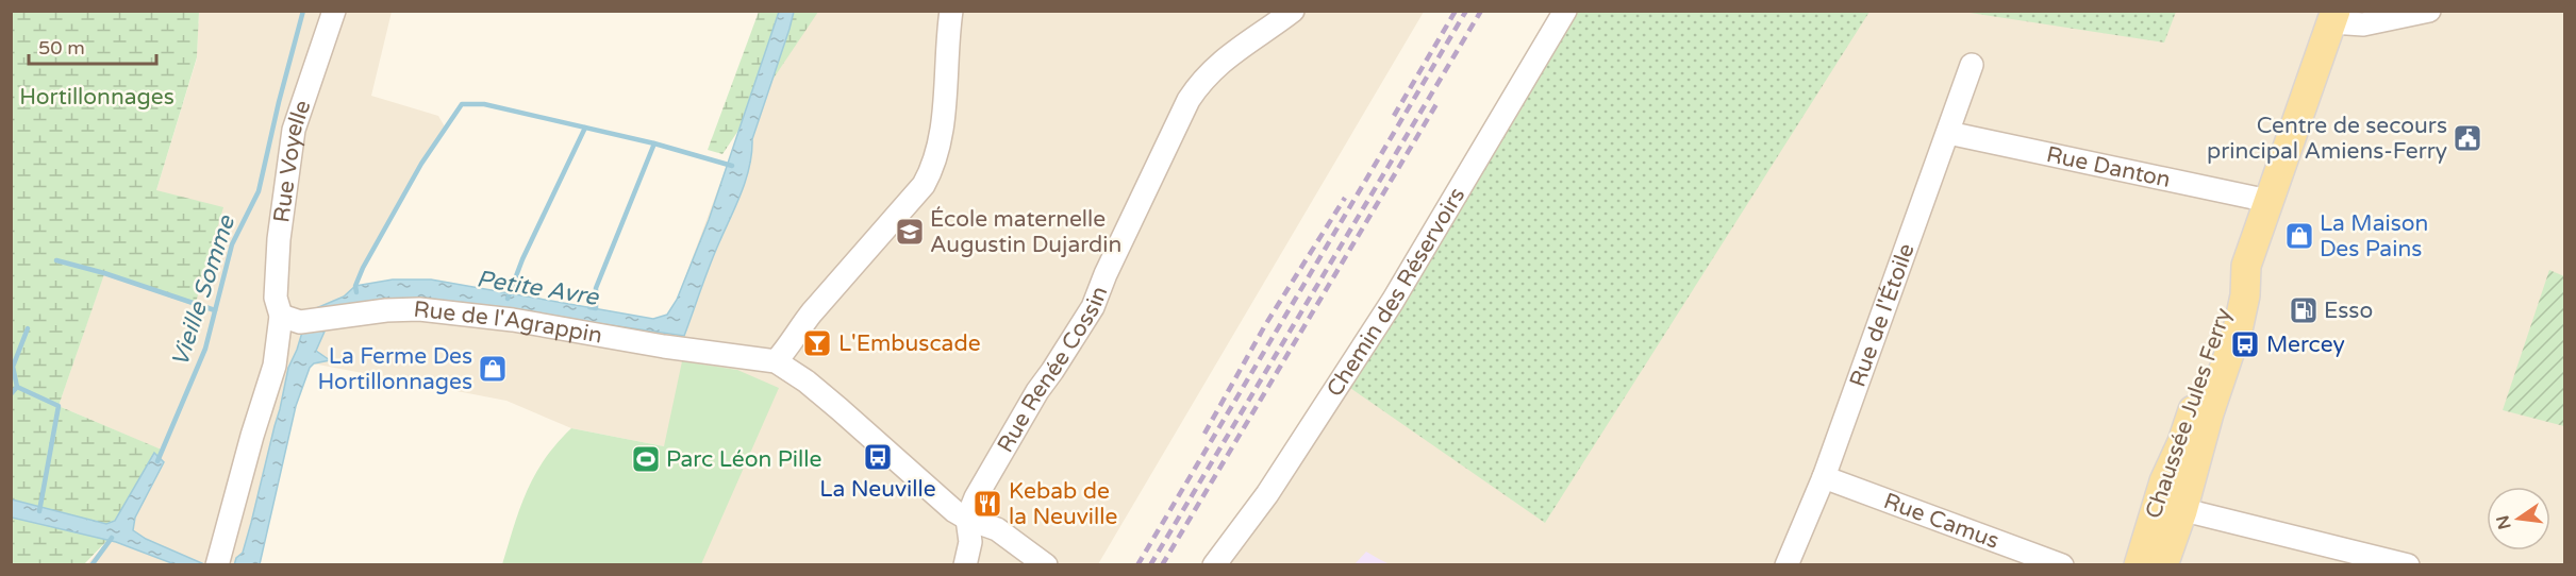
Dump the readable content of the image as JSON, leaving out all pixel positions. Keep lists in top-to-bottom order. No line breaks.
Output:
{"streets":{"main road":["Chaussée Jules Ferry"],"street":["Rue Voyelle","Rue Danton","Chemin des Réservoirs","Rue de l'Étoile","Rue de l'Agrappin","Rue Renée Cossin","Rue Camus"]},"crossings":[["Rue Voyelle","Rue de l'Agrappin"],["Rue Danton","Rue de l'Étoile"],["Rue Danton","Chaussée Jules Ferry"],["Rue de l'Étoile","Rue Camus"]],"water":["Petite Avre","Vieille Somme"],"parks":["Hortillonnages"],"places":{"public building":["Centre de secours principal Amiens-Ferry"],"school or university":["École maternelle Augustin Dujardin"],"shop":["La Maison Des Pains","La Ferme Des Hortillonnages"],"fuel station":["Esso"],"bar":["L'Embuscade"],"bus stop":["Mercey","La Neuville"],"sports":["Parc Léon Pille"],"restaurant":["Kebab de la Neuville"]},"scale_bar":"50 m","north":"left"}
